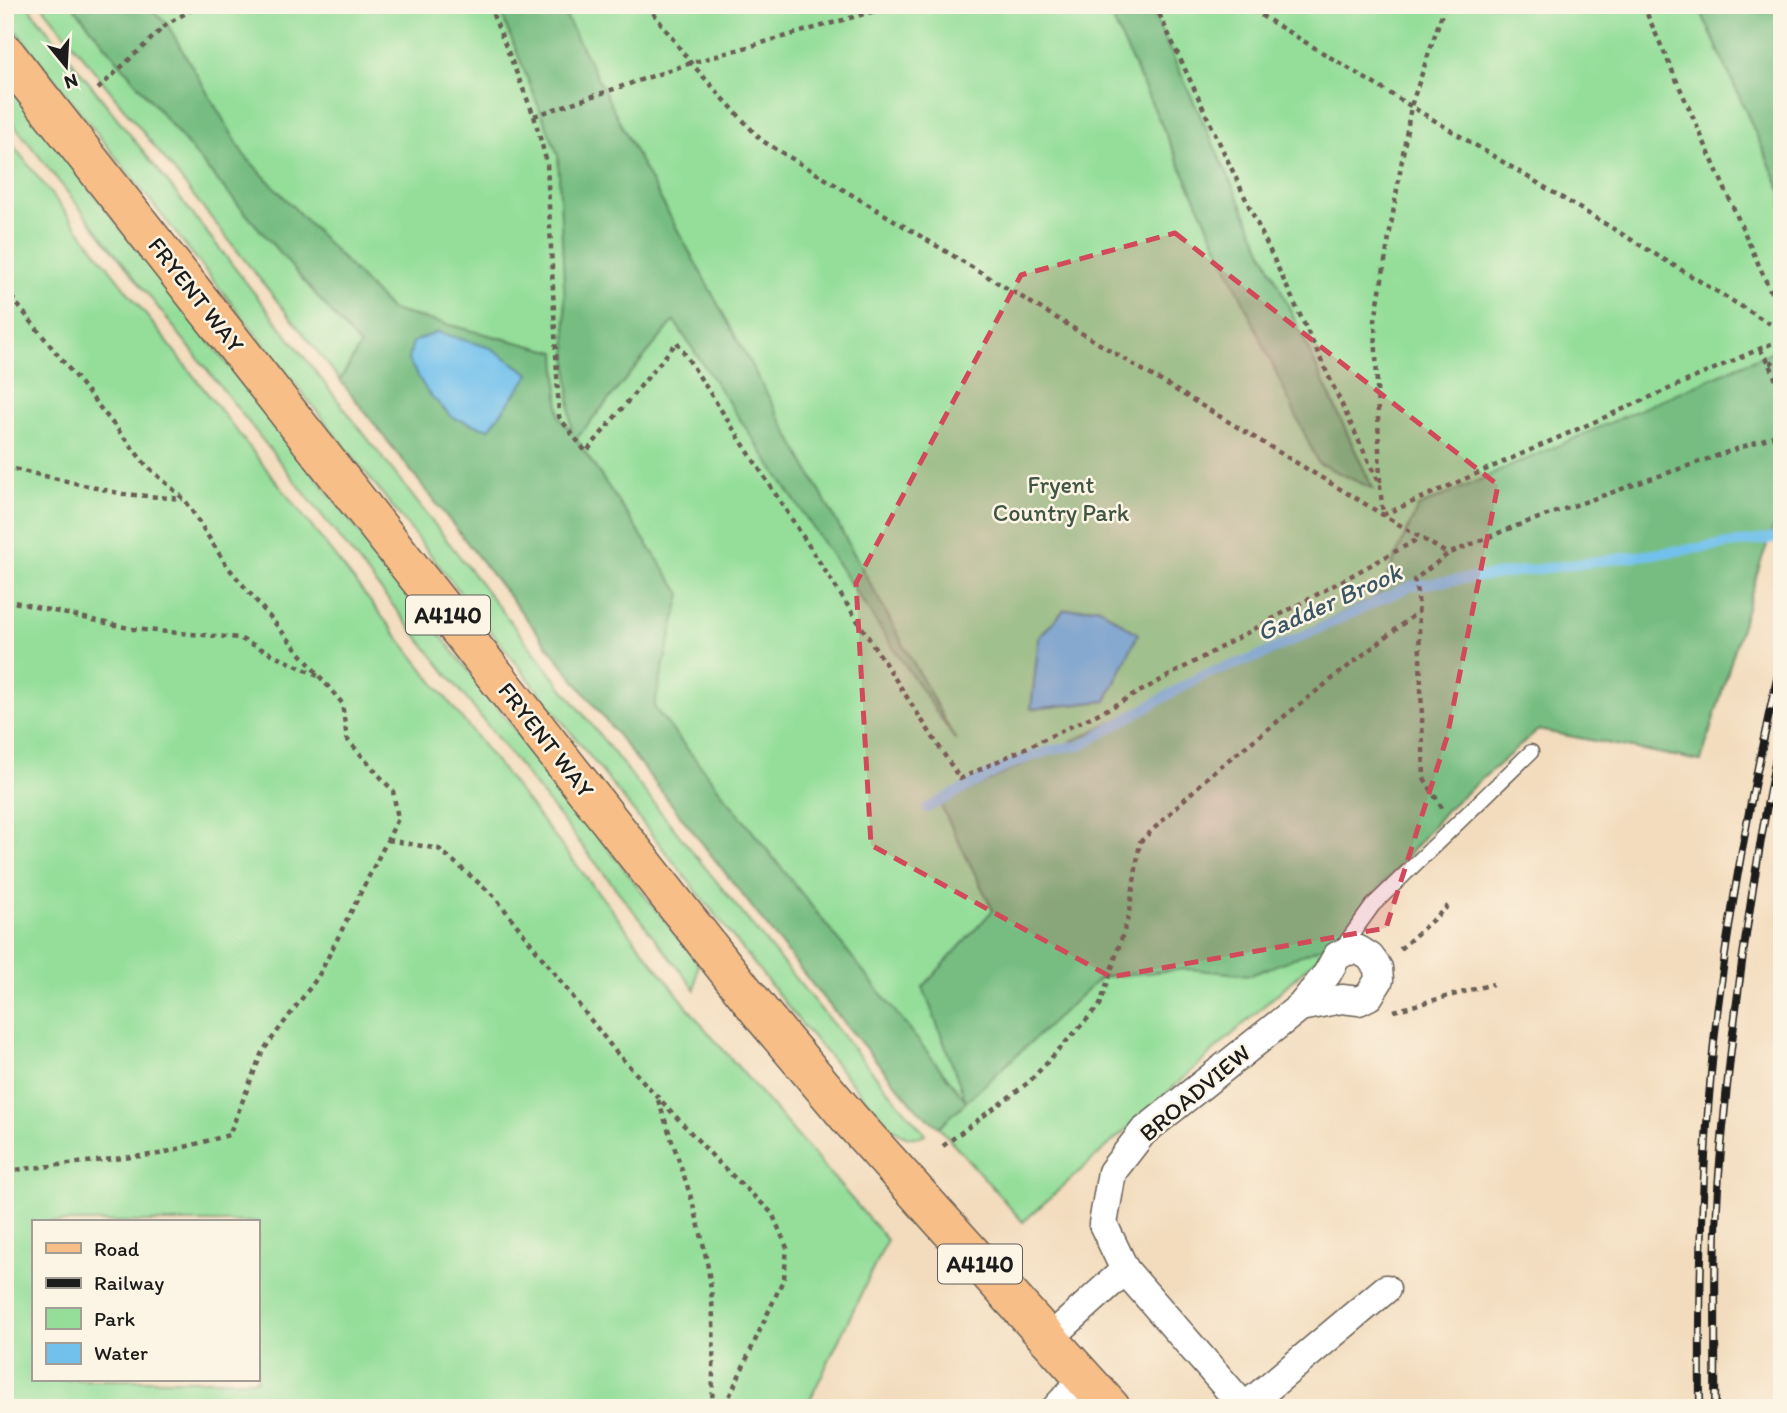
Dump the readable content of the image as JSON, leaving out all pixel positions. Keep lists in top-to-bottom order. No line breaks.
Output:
{"streets":{"main road":["FRYENT WAY","A4140"],"street":["BROADVIEW"]},"water":["Gadder Brook"],"parks":["Fryent Country Park"],"legend":["Road","Railway","Park","Water"],"north":"bottom"}
